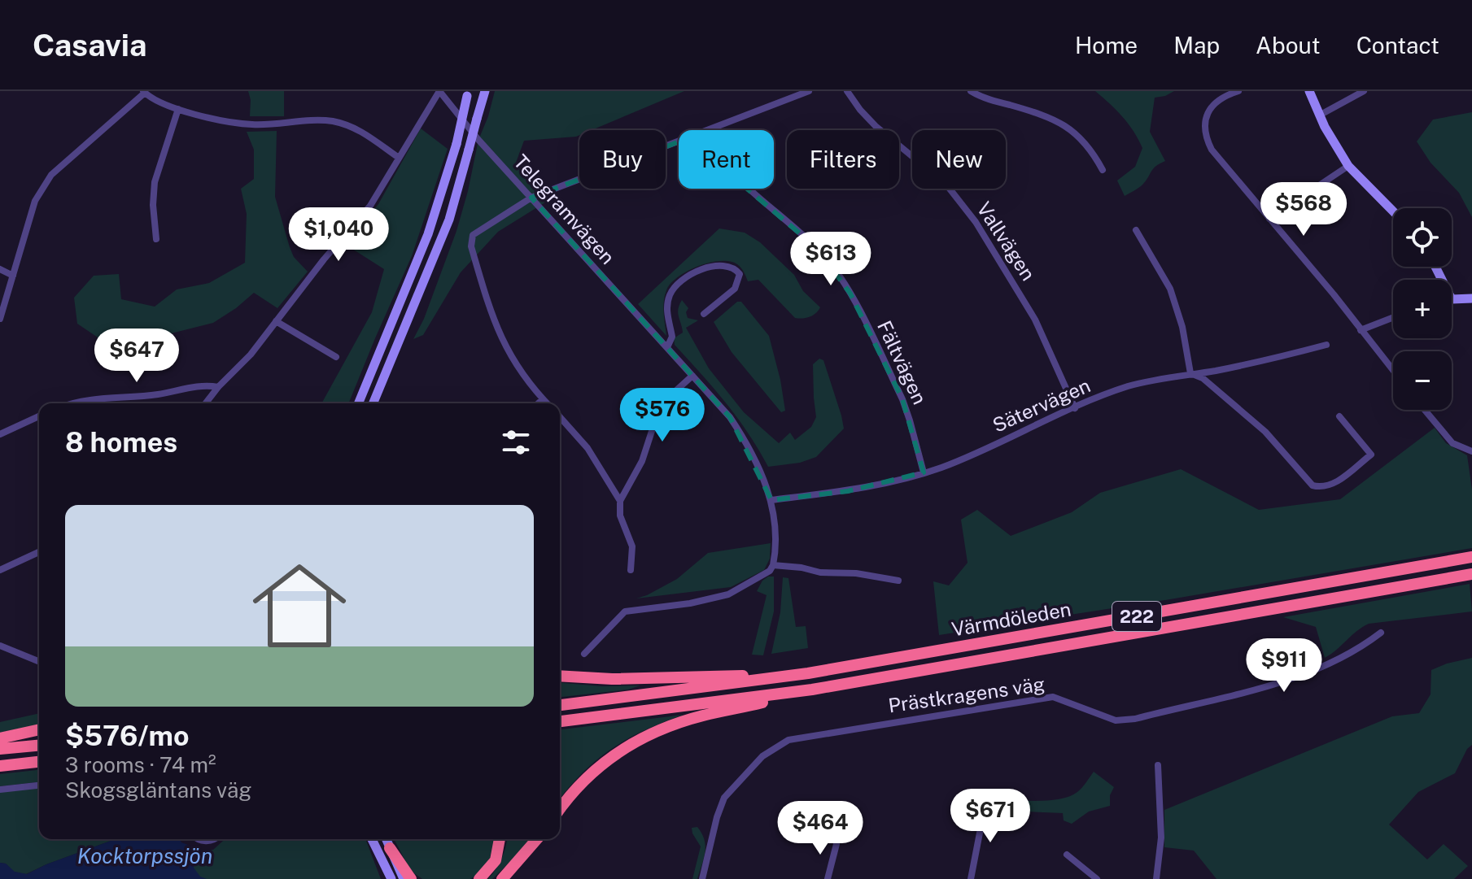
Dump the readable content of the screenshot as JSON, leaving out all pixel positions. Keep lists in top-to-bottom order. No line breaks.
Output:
{"streets":{"highway":["222","Värmdöleden"],"street":["Telegramvägen","Vallvägen","Fältvägen","Sätervägen","Prästkragens väg"]},"crossings":[["Telegramvägen","Sätervägen"],["Vallvägen","Sätervägen"],["Fältvägen","Sätervägen"]],"water":["Kocktorpssjön"],"page":{"header":"Casavia","nav":["Home","Map","About","Contact"],"chip":["Buy","Rent","Filters","New"],"price":["$568","$1,040","$613","$647","$576","$911","$671","$464"],"map_buttons":["+","−"],"heading":"8 homes","list":[{"name":"$576/mo","note":"3 rooms · 74 m² · Skogsgläntans väg"}]}}
